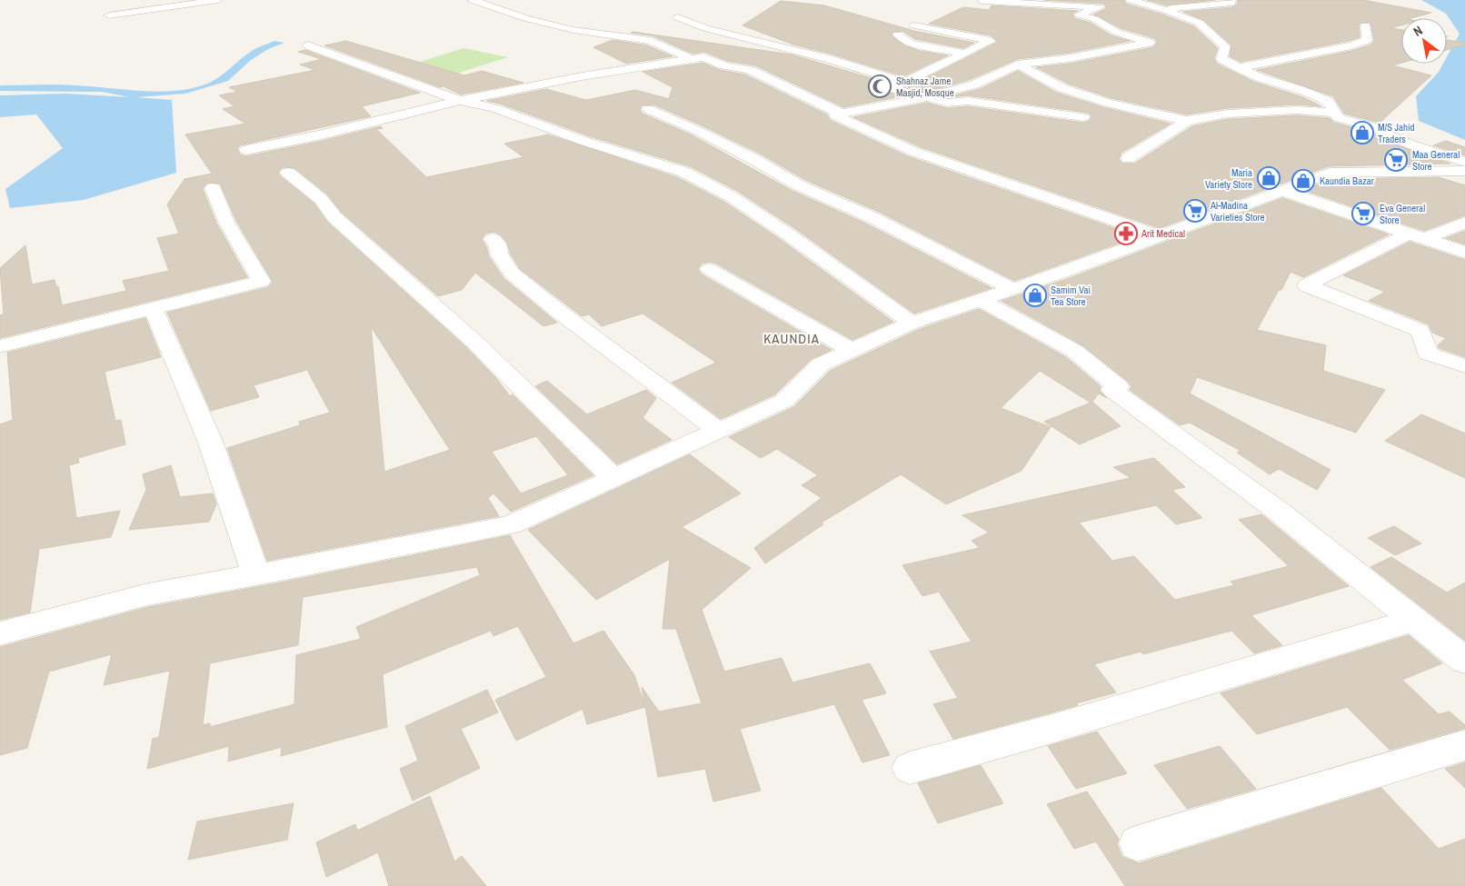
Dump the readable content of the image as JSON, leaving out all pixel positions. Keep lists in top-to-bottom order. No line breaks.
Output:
{"districts":["KAUNDIA"],"places":{"mosque":["Shahnaz Jame Masjid, Mosque"],"shop":["M/S Jahid Traders","Maria Variety Store","Kaundia Bazar","Samim Vai Tea Store"],"supermarket":["Maa General Store","Al-Madina Varieties Store","Eva General Store"],"pharmacy":["Arit Medical"]},"north":"top left"}
